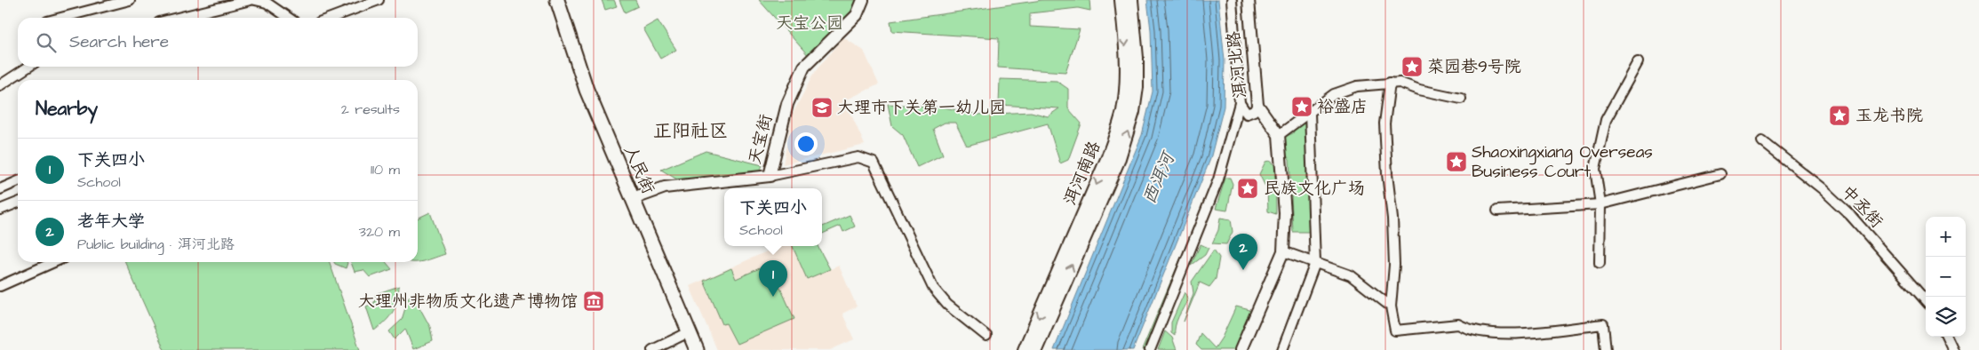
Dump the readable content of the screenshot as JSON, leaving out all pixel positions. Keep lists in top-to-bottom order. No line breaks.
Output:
{"streets":{"main road":["人民街","洱河南路"],"street":["洱河北路","天宝街","中丞街"]},"crossings":[["天宝街","人民街"]],"districts":["正阳社区"],"water":["西洱河"],"parks":["天宝公园"],"places":{"place":["菜园巷9号院","裕盛店","玉龙书院","Shaoxingxiang Overseas Business Court","民族文化广场"],"school or university":["大理市下关第一幼儿园"],"museum":["大理州非物质文化遗产博物馆"]},"page":{"search":"Search here","heading":["Nearby","2 results"],"list":[{"mark":"1","name":"下关四小","note":"School","value":"110 m"},{"mark":"2","name":"老年大学","note":"Public building · 洱河北路","value":"320 m"}],"popup":["下关四小","School"],"map_buttons":["+","−"],"pins":["2","1"]}}
